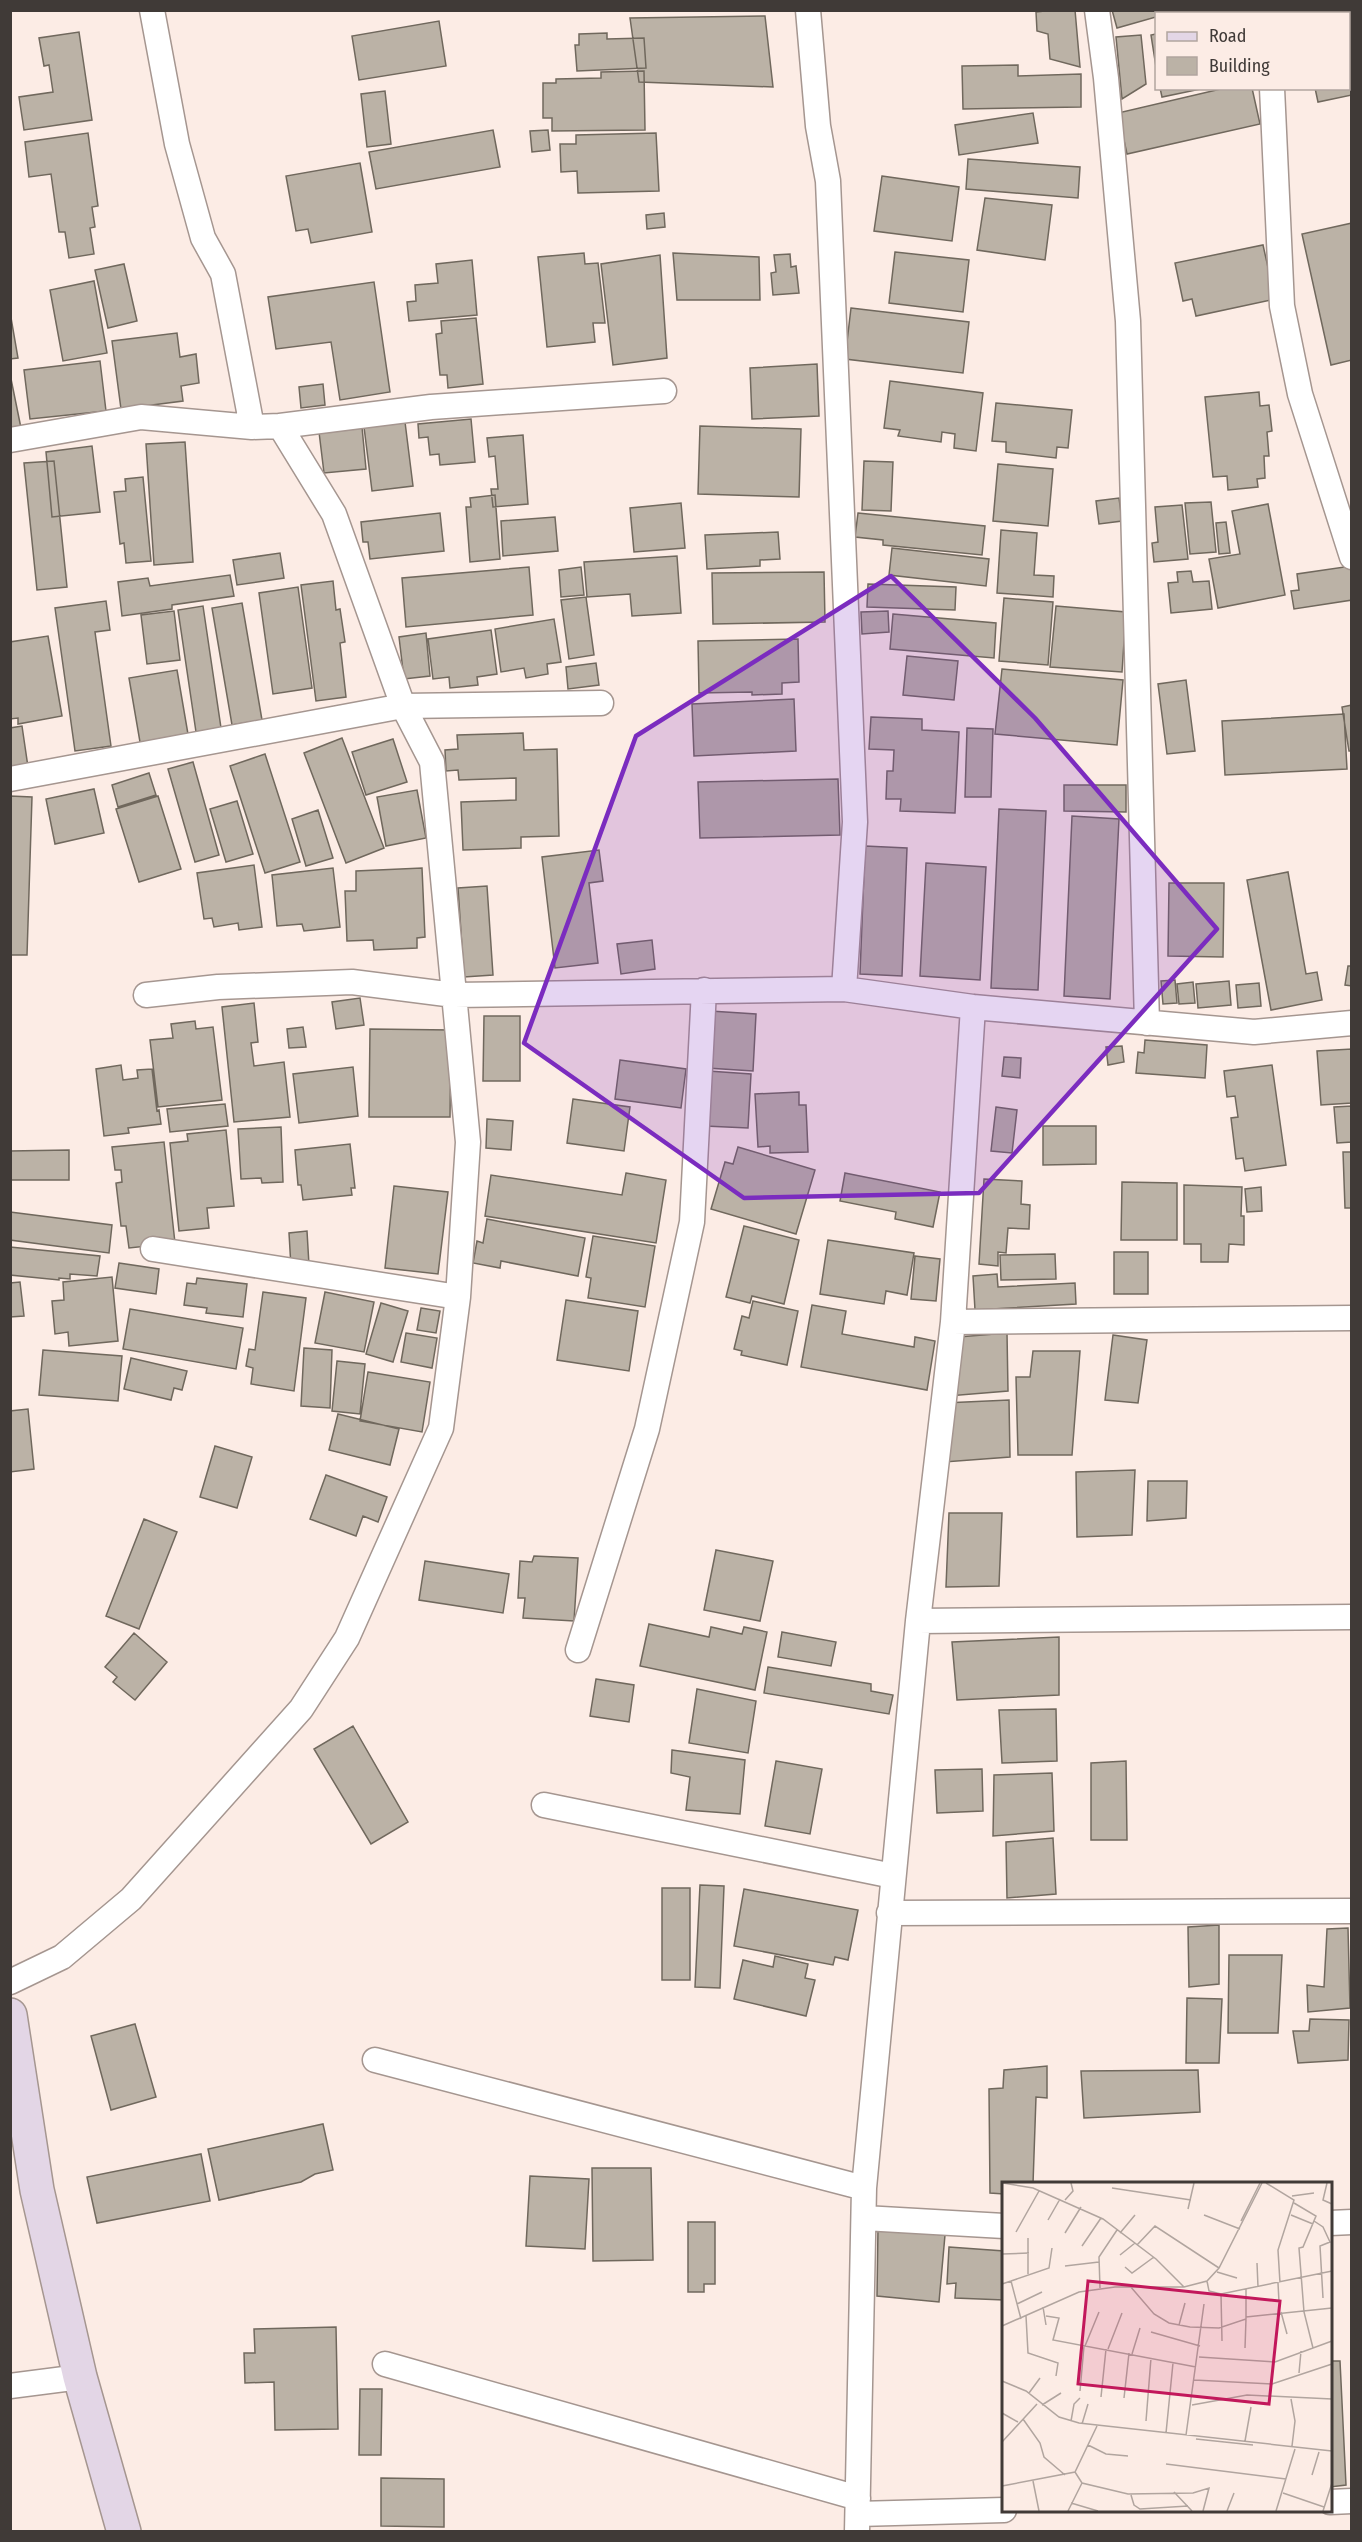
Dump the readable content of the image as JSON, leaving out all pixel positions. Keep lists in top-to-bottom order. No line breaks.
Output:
{"legend":["Road","Building"]}
